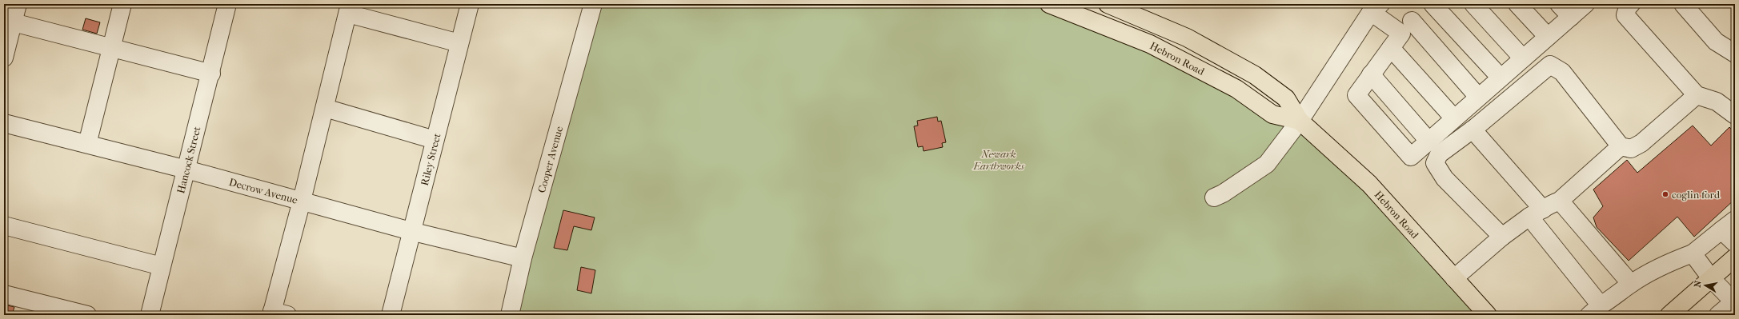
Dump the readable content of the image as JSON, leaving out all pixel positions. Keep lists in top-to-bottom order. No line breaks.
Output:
{"streets":{"main road":["Hebron Road"],"street":["Riley Street","Cooper Avenue","Hancock Street","Decrow Avenue"]},"crossings":[["Riley Street","Decrow Avenue"],["Cooper Avenue","Decrow Avenue"],["Hancock Street","Decrow Avenue"]],"parks":["Newark Earthworks"],"places":["coglin ford"],"north":"left"}
